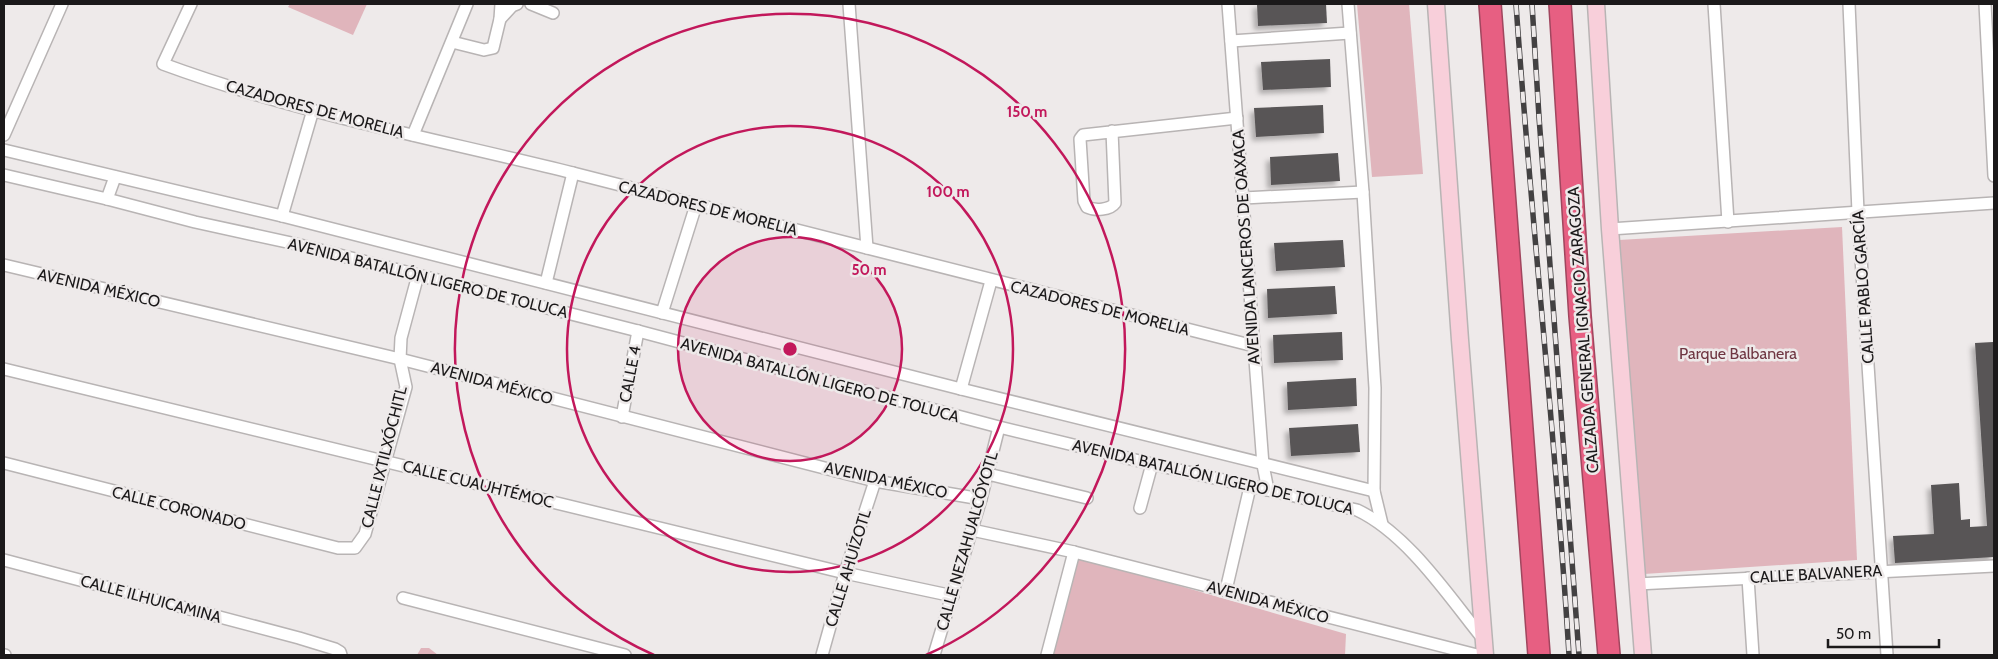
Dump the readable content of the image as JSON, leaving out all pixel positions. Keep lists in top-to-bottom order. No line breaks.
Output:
{"streets":{"highway":["CALZADA GENERAL IGNACIO ZARAGOZA"],"street":["CAZADORES DE MORELIA","AVENIDA LANCEROS DE OAXACA","AVENIDA BATALLÓN LIGERO DE TOLUCA","CALLE PABLO GARCÍA","AVENIDA MÉXICO","CALLE 4","CALLE IXTILXÓCHITL","CALLE CUAUHTÉMOC","CALLE CORONADO","CALLE NEZAHUALCÓYOTL","CALLE AHUÍZOTL","CALLE BALVANERA","CALLE ILHUICAMINA"]},"crossings":[["CAZADORES DE MORELIA","AVENIDA LANCEROS DE OAXACA"],["AVENIDA LANCEROS DE OAXACA","AVENIDA BATALLÓN LIGERO DE TOLUCA"],["AVENIDA BATALLÓN LIGERO DE TOLUCA","CALLE 4"],["AVENIDA BATALLÓN LIGERO DE TOLUCA","CALLE IXTILXÓCHITL"],["AVENIDA BATALLÓN LIGERO DE TOLUCA","CALLE NEZAHUALCÓYOTL"],["CALLE PABLO GARCÍA","CALLE BALVANERA"],["AVENIDA MÉXICO","CALLE 4"],["AVENIDA MÉXICO","CALLE IXTILXÓCHITL"],["AVENIDA MÉXICO","CALLE NEZAHUALCÓYOTL"],["AVENIDA MÉXICO","CALLE AHUÍZOTL"],["CALLE IXTILXÓCHITL","CALLE CUAUHTÉMOC"],["CALLE IXTILXÓCHITL","CALLE CORONADO"],["CALLE CUAUHTÉMOC","CALLE NEZAHUALCÓYOTL"],["CALLE CUAUHTÉMOC","CALLE AHUÍZOTL"]],"parks":["Parque Balbanera"],"scale_bar":"50 m","rings":["150 m","100 m","50 m"]}
